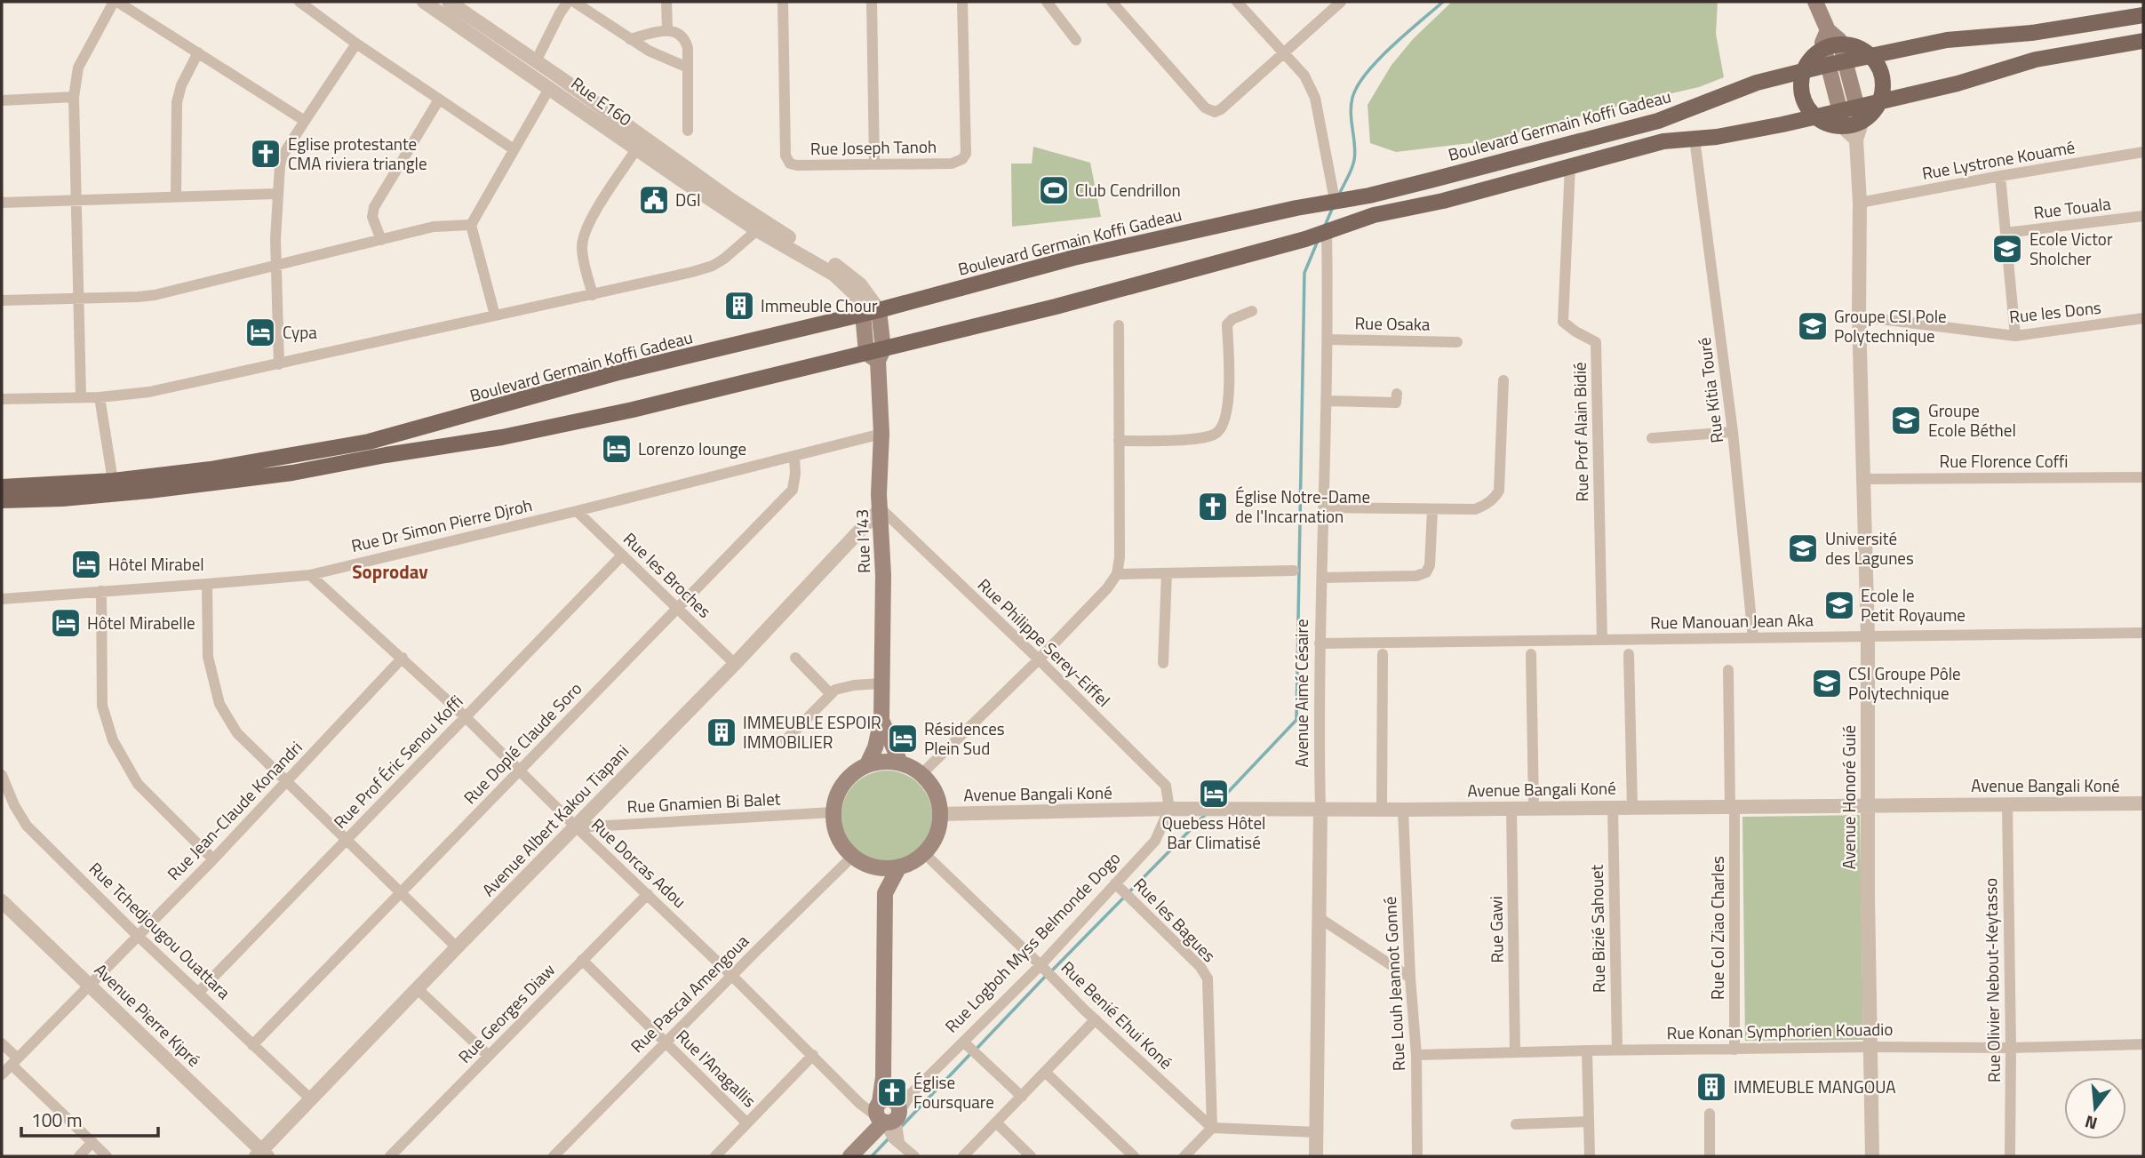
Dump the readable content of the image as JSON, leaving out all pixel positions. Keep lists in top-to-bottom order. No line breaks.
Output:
{"streets":{"main road":["Boulevard Germain Koffi Gadeau","Rue I143","Rue Logboh Myss Belmonde Dogo"],"street":["Rue E160","Rue Joseph Tanoh","Rue Lystrone Kouamé","Rue Touala","Rue les Dons","Rue Osaka","Rue Kitia Touré","Rue Prof Alain Bidié","Rue Florence Coffi","Rue Dr Simon Pierre Djroh","Rue les Broches","Rue Manouan Jean Aka","Rue Philippe Serey-Eiffel","Avenue Aimé Césaire","Rue Doplé Claude Soro","Rue Prof Éric Senou Koffi","Avenue Bangali Koné","Avenue Honoré Guié","Rue Gnamien Bi Balet","Rue Jean-Claude Konandri","Avenue Albert Kakou Tiapani","Rue Dorcas Adou","Rue les Bagues","Rue Col Ziao Charles","Rue Bizié Sahouet","Rue Gawi","Rue Tchedjougou Ouattara","Rue Olivier Nebout-Keytasso","Rue Louh Jeannot Gonné","Rue Pascal Amengoua","Rue Georges Diaw","Avenue Pierre Kipré","Rue Benié Ehui Koné","Rue Konan Symphorien Kouadio","Rue l'Anagallis"]},"crossings":[["Rue E160","Boulevard Germain Koffi Gadeau"],["Rue Lystrone Kouamé","Avenue Honoré Guié"],["Rue les Dons","Avenue Honoré Guié"],["Rue Osaka","Avenue Aimé Césaire"],["Rue Kitia Touré","Rue Manouan Jean Aka"],["Rue Prof Alain Bidié","Rue Manouan Jean Aka"],["Rue Florence Coffi","Avenue Honoré Guié"],["Rue Dr Simon Pierre Djroh","Rue I143"],["Rue Dr Simon Pierre Djroh","Rue les Broches"],["Rue Dr Simon Pierre Djroh","Rue Doplé Claude Soro"],["Rue Dr Simon Pierre Djroh","Rue Dorcas Adou"],["Rue I143","Rue Philippe Serey-Eiffel"],["Rue I143","Avenue Bangali Koné"],["Rue I143","Rue Gnamien Bi Balet"],["Rue I143","Avenue Albert Kakou Tiapani"],["Rue I143","Rue Pascal Amengoua"],["Rue I143","Rue Benié Ehui Koné"],["Rue les Broches","Rue Doplé Claude Soro"],["Rue les Broches","Rue Prof Éric Senou Koffi"],["Rue les Broches","Avenue Albert Kakou Tiapani"],["Rue Manouan Jean Aka","Avenue Aimé Césaire"],["Rue Manouan Jean Aka","Avenue Honoré Guié"],["Rue Philippe Serey-Eiffel","Avenue Bangali Koné"],["Rue Philippe Serey-Eiffel","Avenue Albert Kakou Tiapani"],["Rue Philippe Serey-Eiffel","Rue Logboh Myss Belmonde Dogo"],["Avenue Aimé Césaire","Avenue Bangali Koné"],["Rue Doplé Claude Soro","Rue Dorcas Adou"],["Rue Doplé Claude Soro","Rue Tchedjougou Ouattara"],["Rue Prof Éric Senou Koffi","Rue Dorcas Adou"],["Rue Prof Éric Senou Koffi","Rue Tchedjougou Ouattara"],["Avenue Bangali Koné","Avenue Honoré Guié"],["Avenue Bangali Koné","Rue Gnamien Bi Balet"],["Avenue Bangali Koné","Rue Col Ziao Charles"],["Avenue Bangali Koné","Rue Bizié Sahouet"],["Avenue Bangali Koné","Rue Gawi"],["Avenue Bangali Koné","Rue Logboh Myss Belmonde Dogo"],["Avenue Bangali Koné","Rue Olivier Nebout-Keytasso"],["Avenue Bangali Koné","Rue Louh Jeannot Gonné"],["Avenue Bangali Koné","Rue Pascal Amengoua"],["Avenue Bangali Koné","Rue Benié Ehui Koné"],["Avenue Honoré Guié","Rue Konan Symphorien Kouadio"],["Rue Gnamien Bi Balet","Avenue Albert Kakou Tiapani"],["Rue Gnamien Bi Balet","Rue Dorcas Adou"],["Rue Gnamien Bi Balet","Rue Pascal Amengoua"],["Rue Gnamien Bi Balet","Rue Benié Ehui Koné"],["Rue Jean-Claude Konandri","Rue Dorcas Adou"],["Rue Jean-Claude Konandri","Rue Tchedjougou Ouattara"],["Rue Jean-Claude Konandri","Avenue Pierre Kipré"],["Avenue Albert Kakou Tiapani","Rue Dorcas Adou"],["Avenue Albert Kakou Tiapani","Rue Tchedjougou Ouattara"],["Avenue Albert Kakou Tiapani","Avenue Pierre Kipré"],["Rue Dorcas Adou","Rue Logboh Myss Belmonde Dogo"],["Rue Dorcas Adou","Rue Pascal Amengoua"],["Rue Dorcas Adou","Rue Georges Diaw"],["Rue les Bagues","Rue Logboh Myss Belmonde Dogo"],["Rue les Bagues","Rue Benié Ehui Koné"],["Rue Col Ziao Charles","Rue Konan Symphorien Kouadio"],["Rue Bizié Sahouet","Rue Konan Symphorien Kouadio"],["Rue Gawi","Rue Konan Symphorien Kouadio"],["Rue Logboh Myss Belmonde Dogo","Rue Benié Ehui Koné"],["Rue Olivier Nebout-Keytasso","Rue Konan Symphorien Kouadio"],["Rue Louh Jeannot Gonné","Rue Konan Symphorien Kouadio"],["Rue Pascal Amengoua","Rue Benié Ehui Koné"],["Rue Pascal Amengoua","Rue l'Anagallis"],["Rue Georges Diaw","Rue l'Anagallis"]],"districts":["Soprodav"],"places":{"church":["Eglise protestante CMA riviera triangle","Église Notre-Dame de l'Incarnation","Église Foursquare"],"sports":["Club Cendrillon"],"public building":["DGI"],"school or university":["Ecole Victor Sholcher","Groupe CSI Pole Polytechnique","Groupe Ecole Béthel","Université des Lagunes","Ecole le Petit Royaume","CSI Groupe Pôle Polytechnique"],"building":["Immeuble Chour","IMMEUBLE ESPOIR IMMOBILIER","IMMEUBLE MANGOUA"],"hotel":["Cypa","Lorenzo lounge","Hôtel Mirabel","Hôtel Mirabelle","Résidences Plein Sud","Quebess Hôtel Bar Climatisé"]},"scale_bar":"100 m","north":"bottom"}
